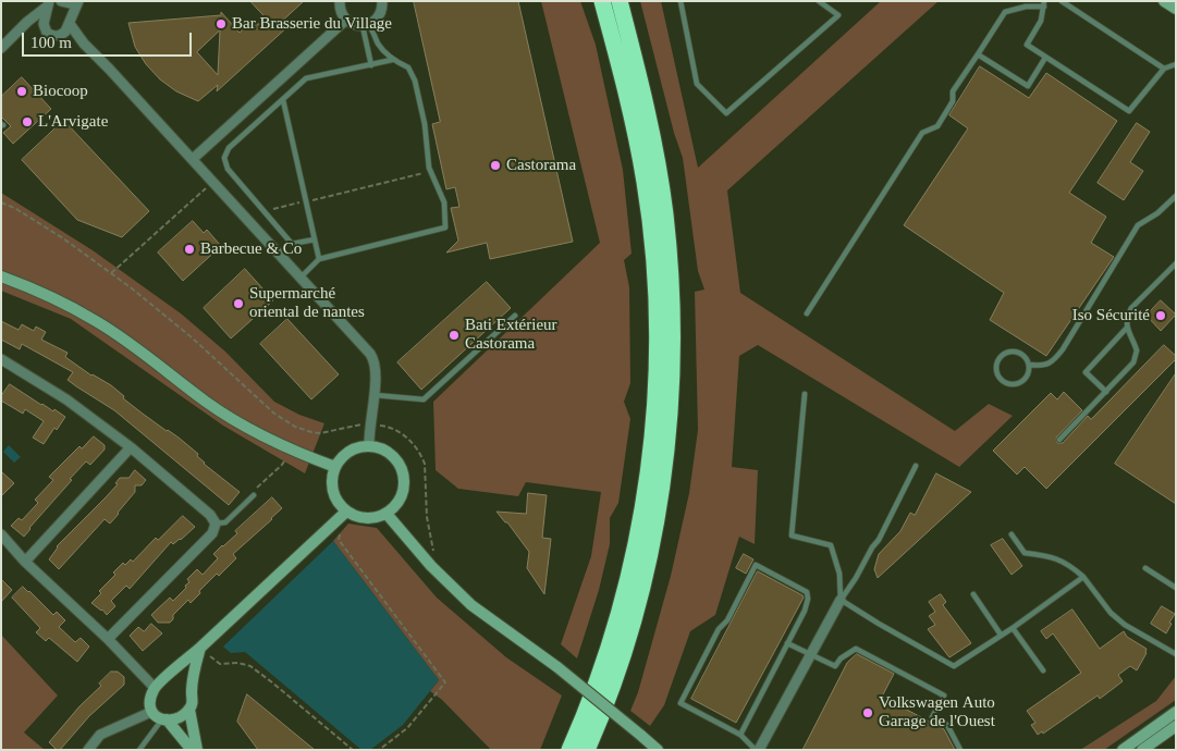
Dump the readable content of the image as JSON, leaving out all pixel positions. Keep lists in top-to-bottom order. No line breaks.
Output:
{"places":["Bar Brasserie du Village","Biocoop","L'Arvigate","Castorama","Barbecue & Co","Supermarché oriental de nantes","Iso Sécurité","Bati Extérieur Castorama","Volkswagen Auto Garage de l'Ouest"],"scale_bar":"100 m"}
